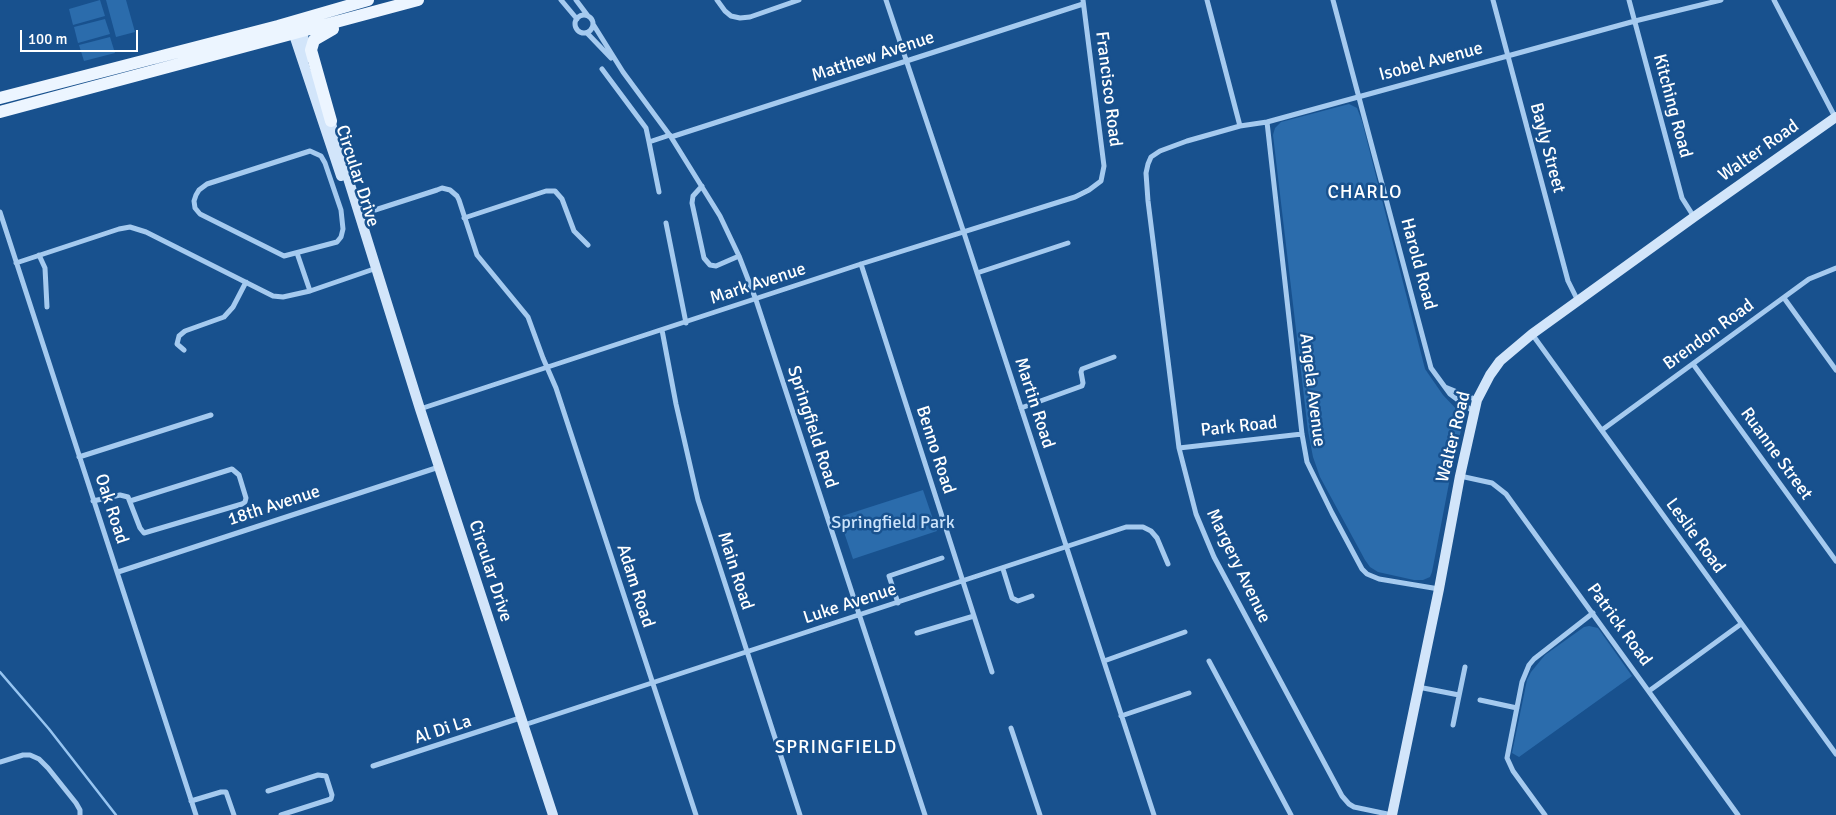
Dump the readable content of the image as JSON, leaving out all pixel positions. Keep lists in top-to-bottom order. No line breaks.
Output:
{"streets":{"street":["Matthew Avenue","Isobel Avenue","Francisco Road","Kitching Road","Bayly Street","Walter Road","Circular Drive","Harold Road","Mark Avenue","Brendon Road","Angela Avenue","Martin Road","Springfield Road","Park Road","Benno Road","Ruanne Street","18th Avenue","Oak Road","Leslie Road","Margery Avenue","Main Road","Adam Road","Luke Avenue","Patrick Road","Al Di La"]},"crossings":[["Matthew Avenue","Francisco Road"],["Matthew Avenue","Martin Road"],["Matthew Avenue","Springfield Road"],["Isobel Avenue","Kitching Road"],["Isobel Avenue","Bayly Street"],["Isobel Avenue","Harold Road"],["Isobel Avenue","Angela Avenue"],["Isobel Avenue","Margery Avenue"],["Francisco Road","Mark Avenue"],["Kitching Road","Walter Road"],["Bayly Street","Walter Road"],["Walter Road","Harold Road"],["Walter Road","Angela Avenue"],["Walter Road","Leslie Road"],["Walter Road","Margery Avenue"],["Walter Road","Patrick Road"],["Circular Drive","Mark Avenue"],["Circular Drive","18th Avenue"],["Circular Drive","Luke Avenue"],["Circular Drive","Al Di La"],["Mark Avenue","Martin Road"],["Mark Avenue","Springfield Road"],["Mark Avenue","Benno Road"],["Mark Avenue","Main Road"],["Mark Avenue","Adam Road"],["Brendon Road","Ruanne Street"],["Brendon Road","Leslie Road"],["Angela Avenue","Park Road"],["Martin Road","Luke Avenue"],["Springfield Road","Luke Avenue"],["Park Road","Margery Avenue"],["Benno Road","Luke Avenue"],["18th Avenue","Oak Road"],["Main Road","Luke Avenue"],["Adam Road","Luke Avenue"],["Luke Avenue","Al Di La"]],"districts":["CHARLO","SPRINGFIELD"],"parks":["Springfield Park"],"scale_bar":"100 m"}
